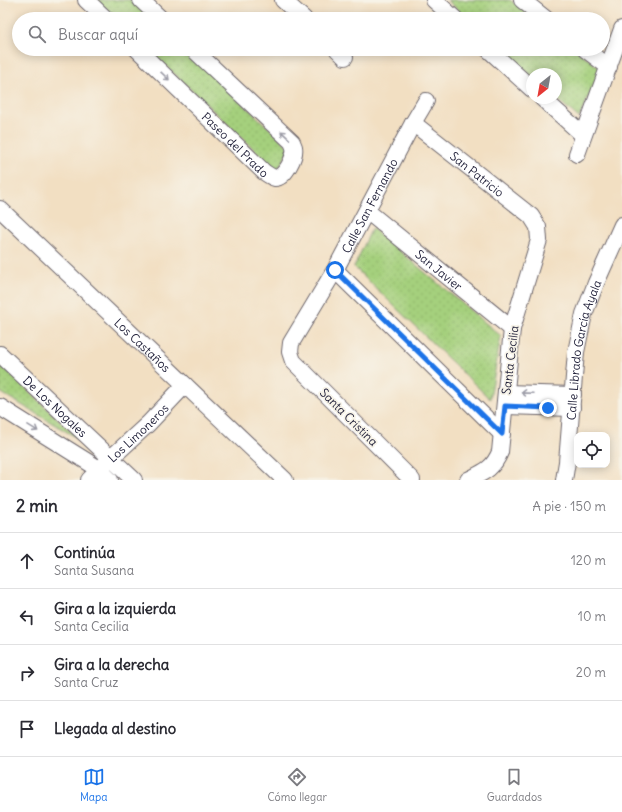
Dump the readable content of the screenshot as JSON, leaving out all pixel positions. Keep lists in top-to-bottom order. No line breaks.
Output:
{"streets":{"street":["Paseo del Prado","San Patricio","Calle San Fernando","San Javier","Los Castaños","Calle Librado García Ayala","Santa Cecilia","De Los Nogales","Santa Cristina","Los Limoneros"]},"crossings":[["San Patricio","Calle San Fernando"],["San Patricio","Santa Cecilia"],["Calle San Fernando","San Javier"],["Calle San Fernando","Santa Cristina"],["San Javier","Santa Cecilia"],["Los Castaños","Los Limoneros"],["De Los Nogales","Los Limoneros"]],"north":"bottom left","page":{"search":"Buscar aquí","heading":["2 min","A pie · 150 m"],"list":[["Continúa","Santa Susana","120 m"],["Gira a la izquierda","Santa Cecilia","10 m"],["Gira a la derecha","Santa Cruz","20 m"],"Llegada al destino"],"nav":["Mapa","Cómo llegar","Guardados"]}}
